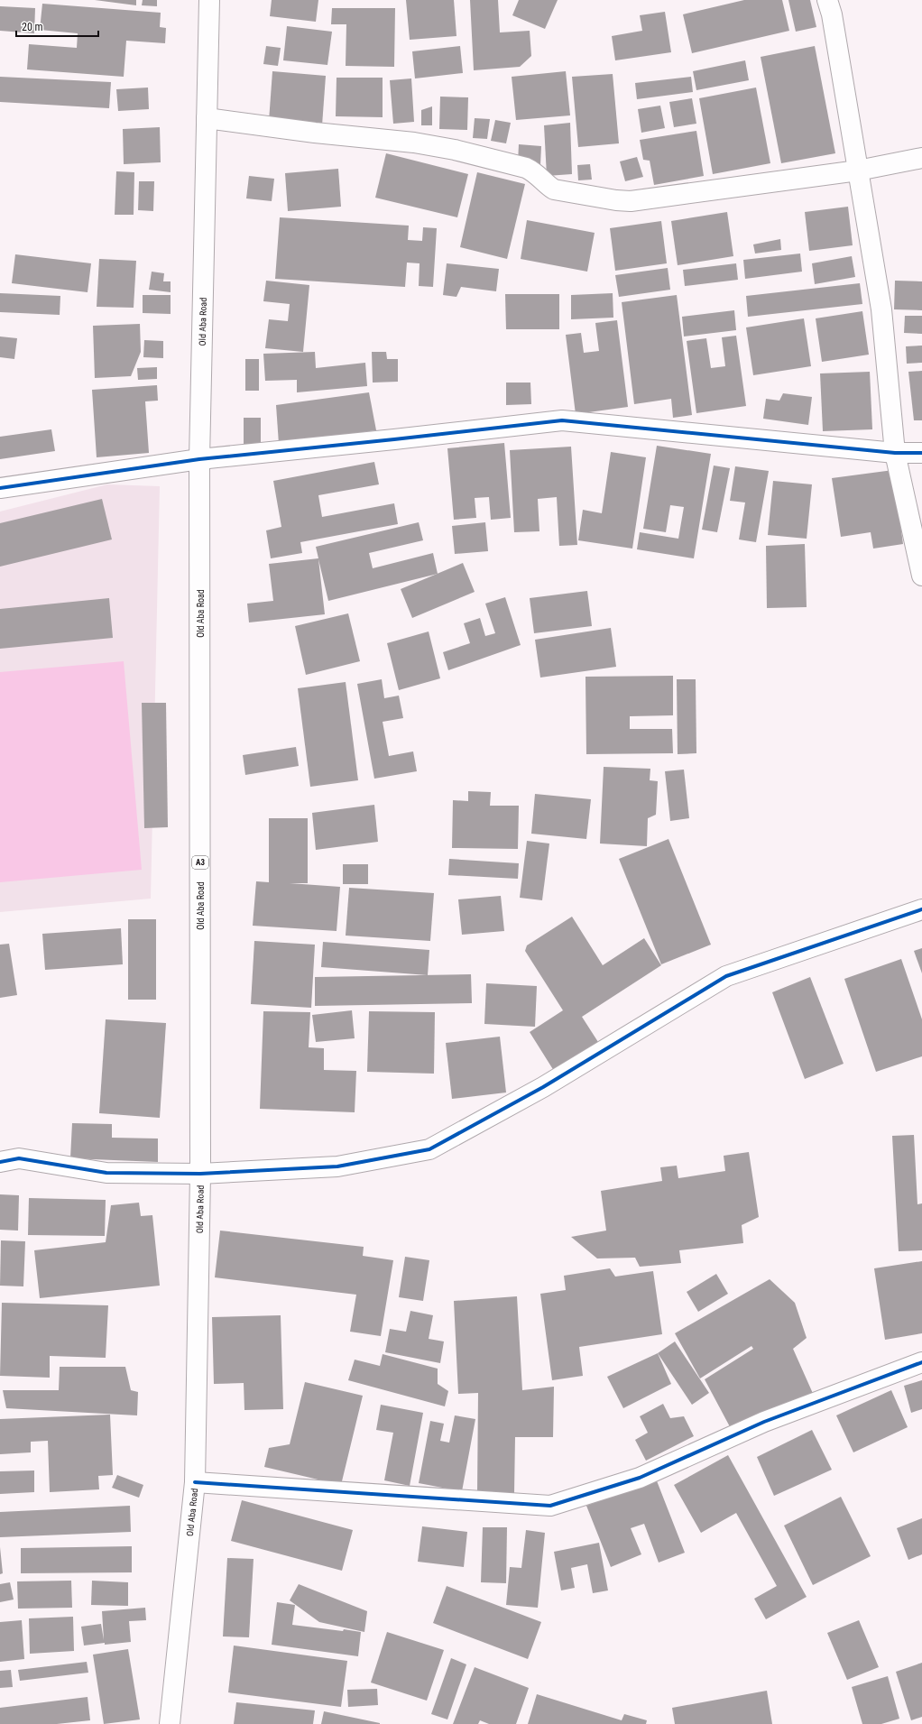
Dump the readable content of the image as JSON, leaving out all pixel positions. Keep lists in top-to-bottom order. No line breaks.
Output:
{"streets":{"street":["Old Aba Road","A3"]},"scale_bar":"20 m"}
